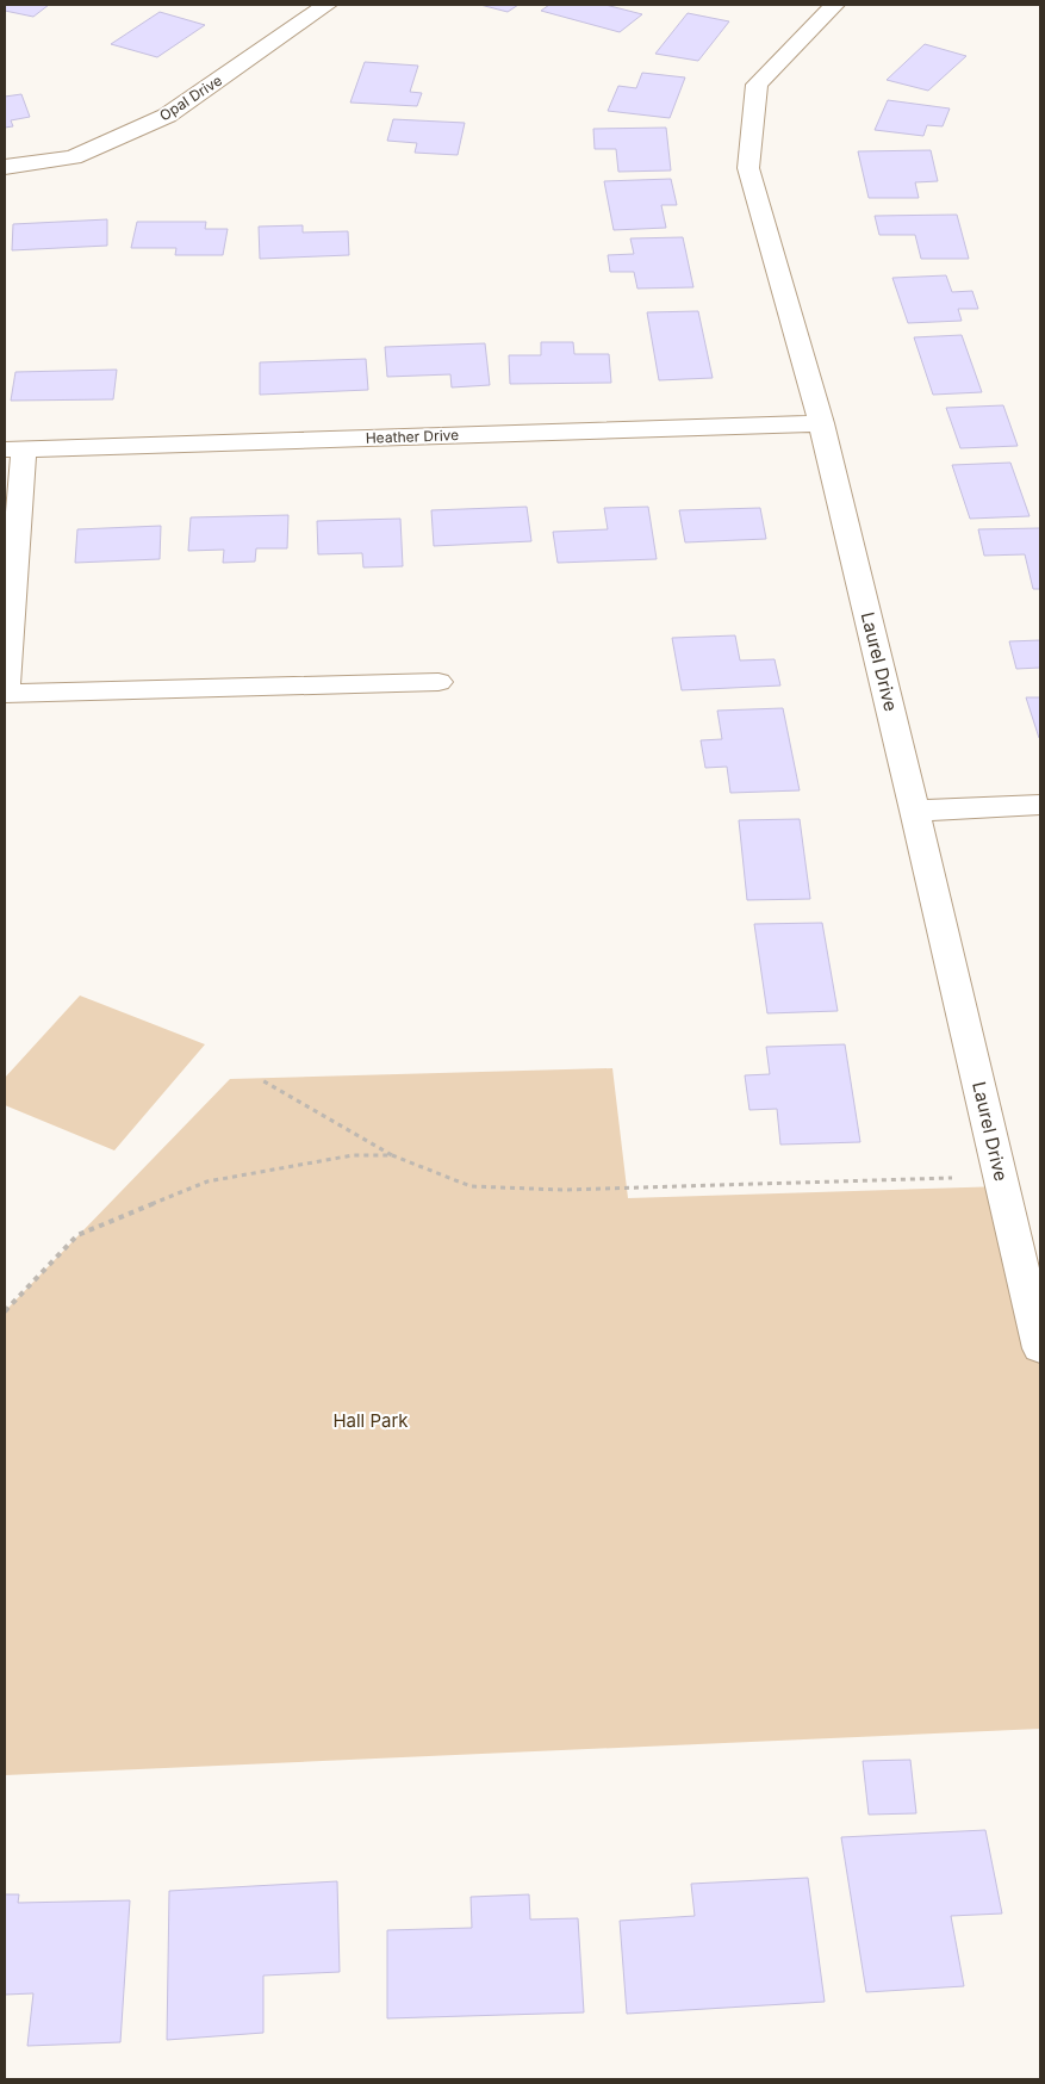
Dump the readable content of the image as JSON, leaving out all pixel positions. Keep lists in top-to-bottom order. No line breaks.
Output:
{"streets":{"street":["Opal Drive","Heather Drive","Laurel Drive"]},"crossings":[["Heather Drive","Laurel Drive"]],"parks":["Hall Park"]}
